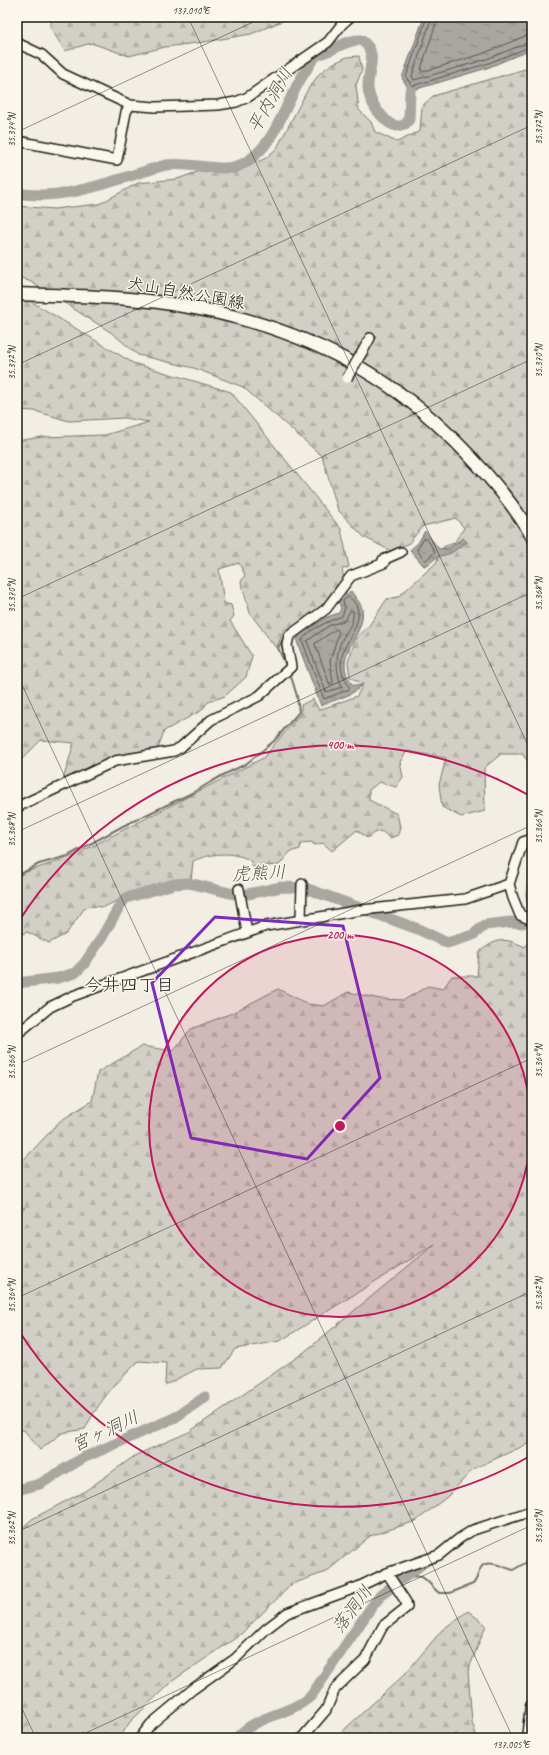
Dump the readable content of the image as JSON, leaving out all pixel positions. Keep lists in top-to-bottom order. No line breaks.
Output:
{"streets":{"main road":["犬山自然公園線"]},"districts":["今井四丁目"],"water":["平内洞川","虎熊川","宮ヶ洞川","落洞川"],"coordinates":["137.010°E","35.372°N","35.374°N","35.370°N","35.368°N","35.366°N","35.364°N","35.362°N","35.360°N","137.005°E"],"rings":["400 m","200 m"]}
